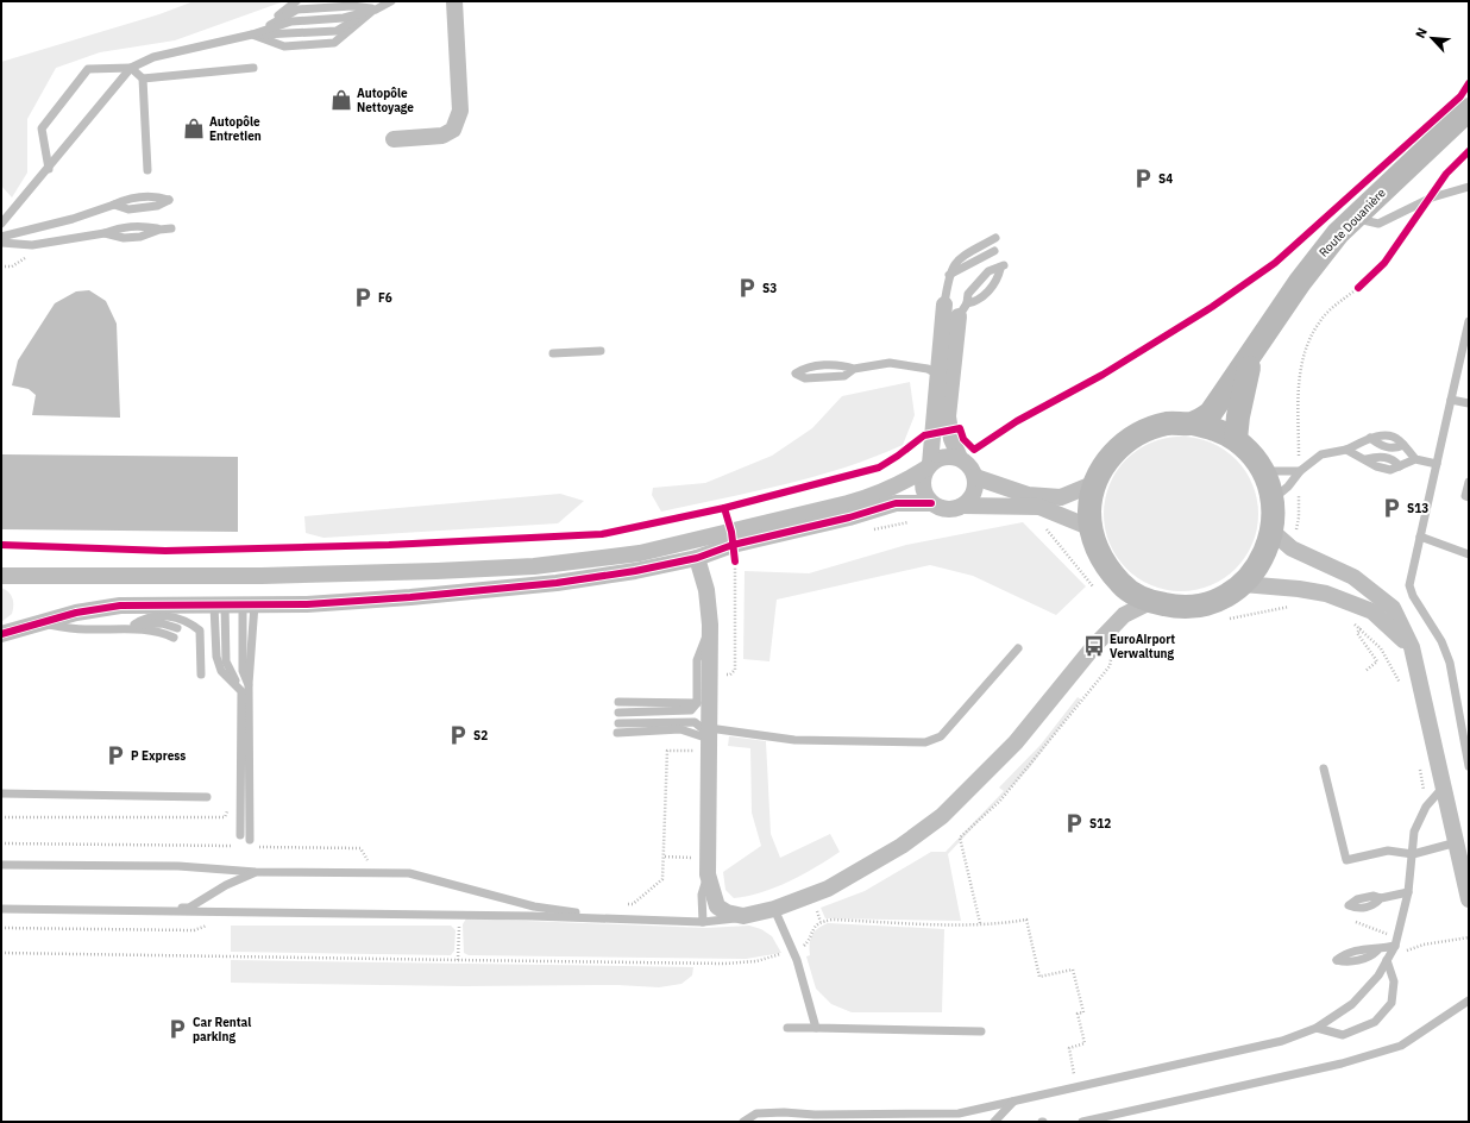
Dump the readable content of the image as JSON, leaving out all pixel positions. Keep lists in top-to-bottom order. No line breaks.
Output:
{"streets":{"main road":["Route Douanière"]},"places":{"shop":["Autopôle Nettoyage","Autopôle Entretien"],"parking":["S4","S3","F6","S13","S2","P Express","S12","Car Rental parking"],"bus stop":["EuroAirport Verwaltung"]},"north":"top left"}
